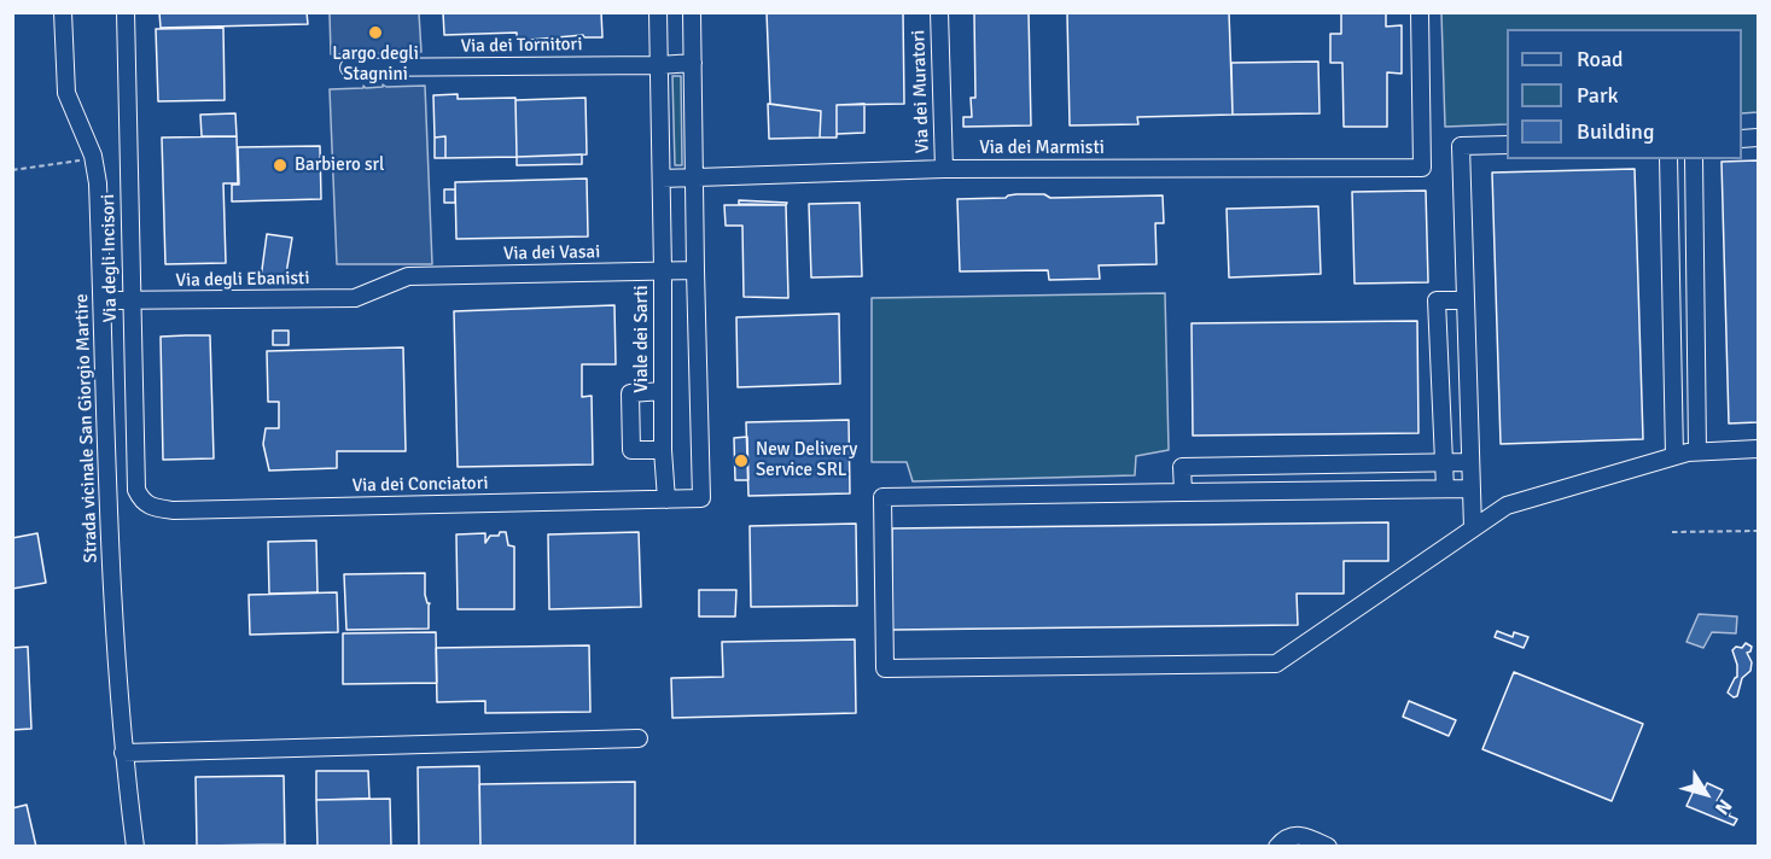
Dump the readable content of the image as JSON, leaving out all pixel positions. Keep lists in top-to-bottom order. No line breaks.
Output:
{"streets":{"street":["Via dei Tornitori","Via dei Muratori","Via dei Marmisti","Via dei Vasai","Via degli Incisori","Via degli Ebanisti","Viale dei Sarti","Strada vicinale San Giorgio Martire","Via dei Conciatori"]},"crossings":[["Via dei Tornitori","Viale dei Sarti"],["Via dei Muratori","Via dei Marmisti"],["Via dei Marmisti","Viale dei Sarti"],["Via dei Vasai","Via degli Ebanisti"],["Via dei Vasai","Viale dei Sarti"],["Via dei Vasai","Via dei Conciatori"],["Via degli Incisori","Via degli Ebanisti"],["Via degli Incisori","Via dei Conciatori"],["Via degli Ebanisti","Strada vicinale San Giorgio Martire"],["Viale dei Sarti","Via dei Conciatori"]],"places":["Largo degli Stagnini","Barbiero srl","New Delivery Service SRL"],"legend":["Road","Park","Building"],"north":"bottom right"}
